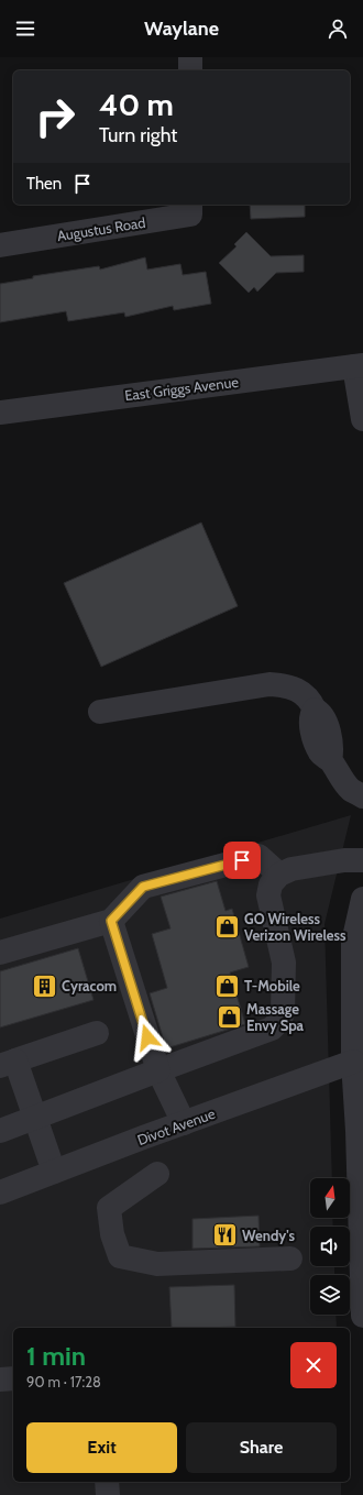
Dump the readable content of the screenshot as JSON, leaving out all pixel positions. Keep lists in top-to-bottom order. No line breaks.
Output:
{"streets":{"street":["Augustus Road","East Griggs Avenue","Divot Avenue"]},"places":{"shop":["GO Wireless Verizon Wireless","T-Mobile","Massage Envy Spa"],"building":["Cyracom"],"restaurant":["Wendy's"]},"north":"top","page":{"header":"Waylane","turn":["40 m","Turn right"],"then":"Then","heading":["1 min","90 m · 17:28"],"buttons":["Exit","Share"]}}
